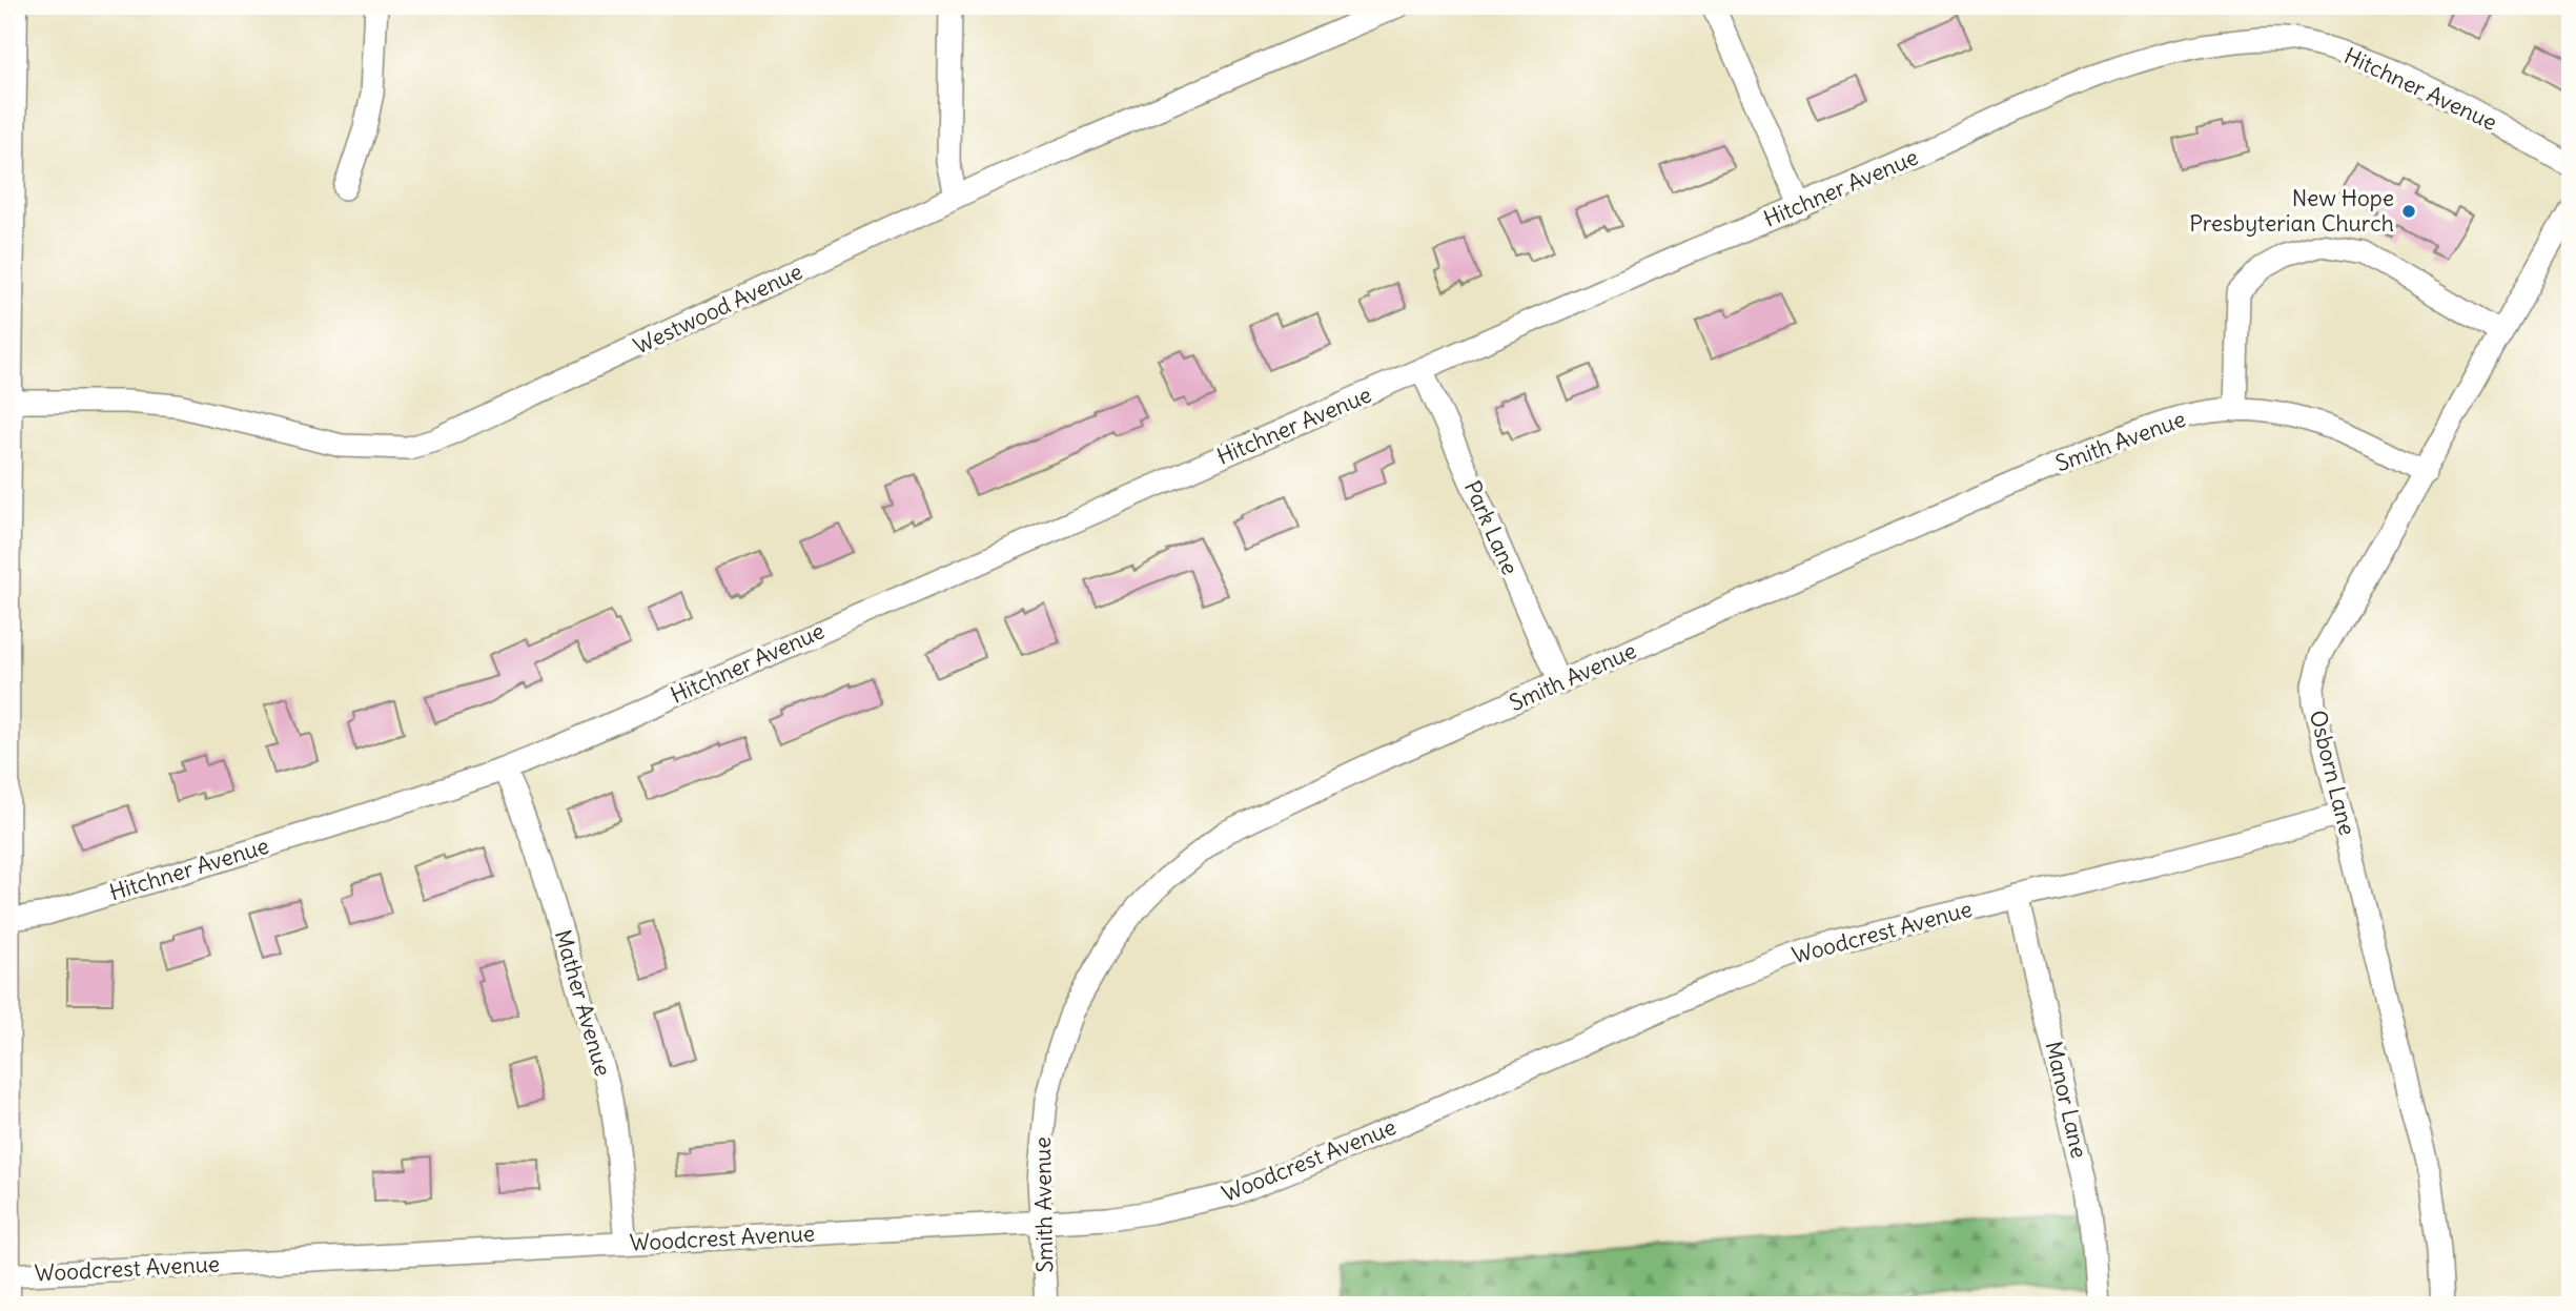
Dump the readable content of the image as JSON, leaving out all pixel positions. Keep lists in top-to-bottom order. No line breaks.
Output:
{"streets":{"street":["Hitchner Avenue","Westwood Avenue","Smith Avenue","Park Lane","Osborn Lane","Woodcrest Avenue","Mather Avenue","Manor Lane"]},"crossings":[["Hitchner Avenue","Park Lane"],["Hitchner Avenue","Mather Avenue"],["Smith Avenue","Park Lane"],["Smith Avenue","Osborn Lane"],["Smith Avenue","Woodcrest Avenue"],["Osborn Lane","Woodcrest Avenue"],["Woodcrest Avenue","Mather Avenue"],["Woodcrest Avenue","Manor Lane"]],"places":["New Hope Presbyterian Church"]}
